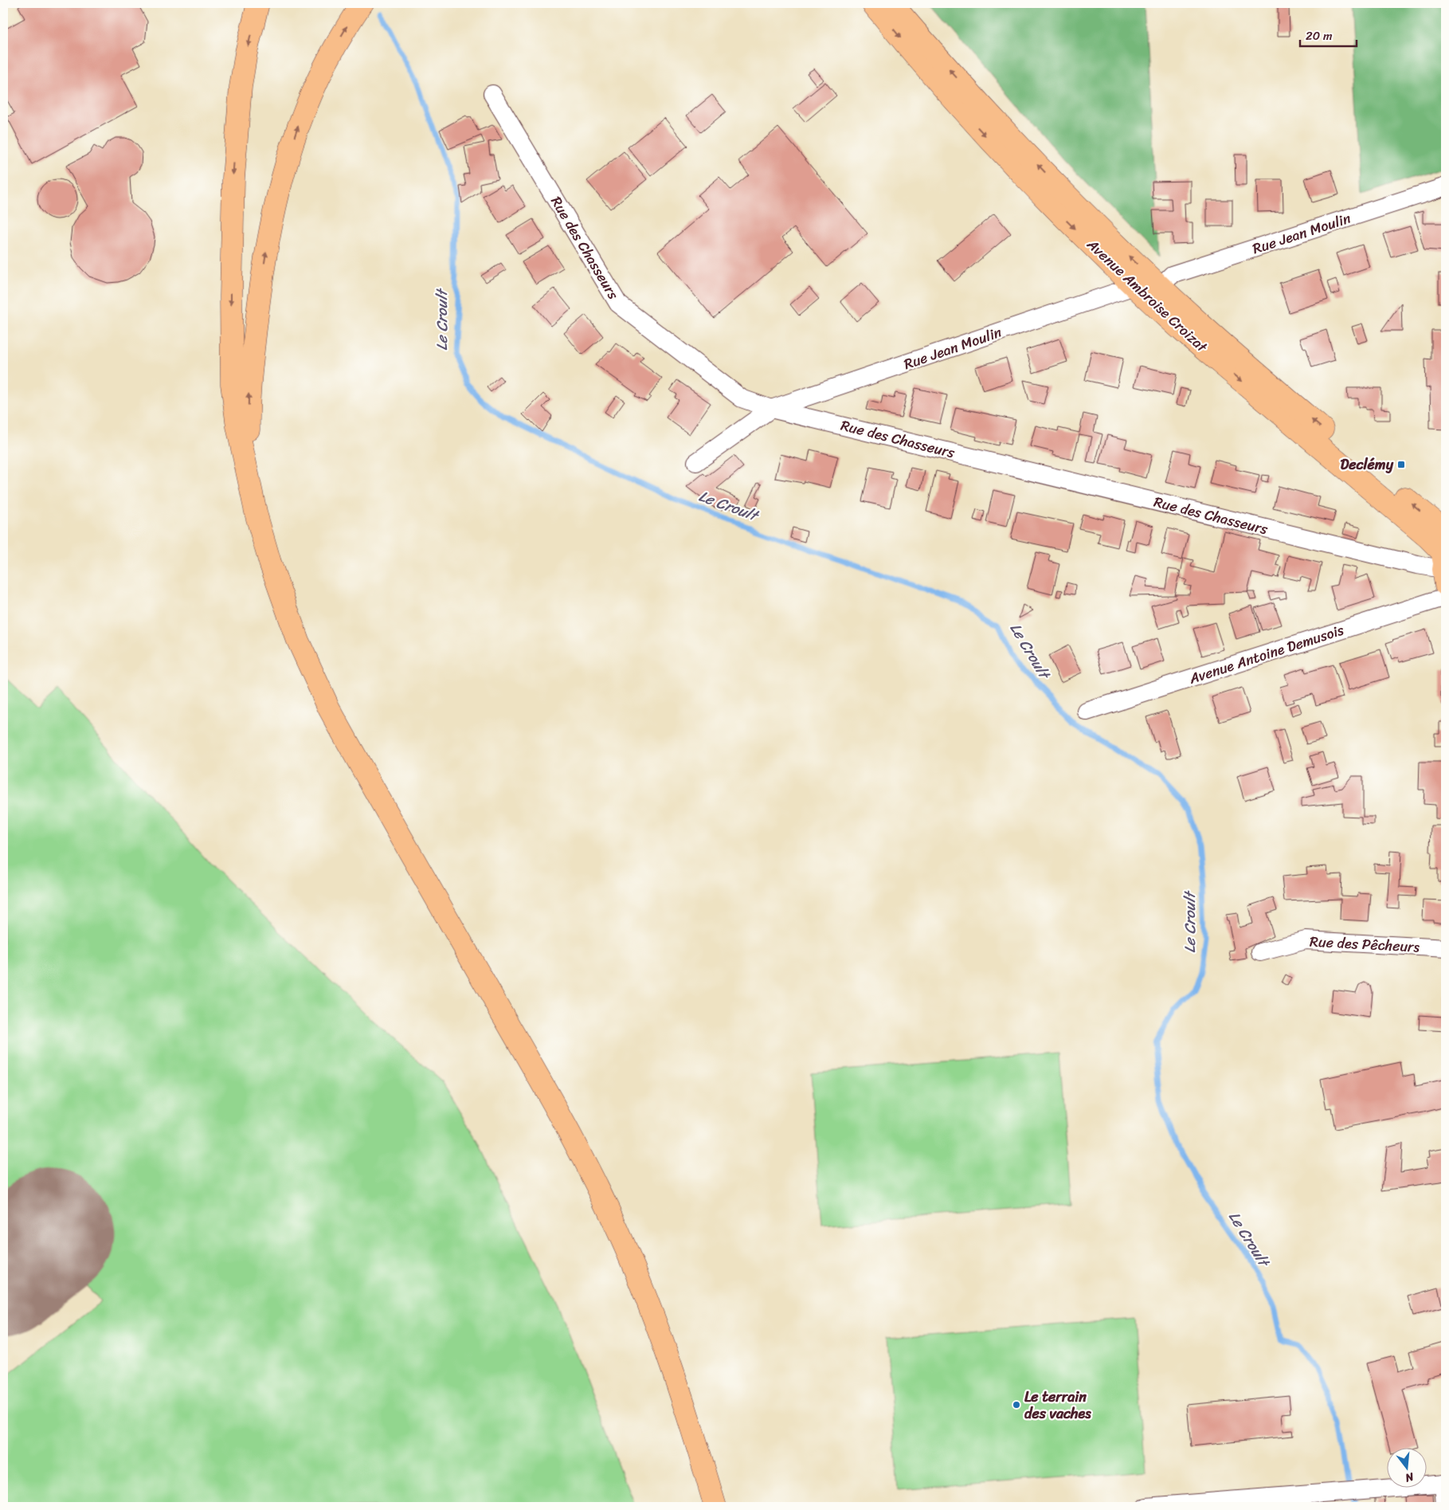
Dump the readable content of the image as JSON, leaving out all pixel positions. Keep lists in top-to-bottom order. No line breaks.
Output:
{"streets":{"main road":["Avenue Ambroise Croizat"],"street":["Rue Jean Moulin","Rue des Chasseurs","Avenue Antoine Demusois","Rue des Pêcheurs"]},"crossings":[["Rue Jean Moulin","Rue des Chasseurs"],["Rue Jean Moulin","Avenue Ambroise Croizat"],["Rue des Chasseurs","Avenue Ambroise Croizat"]],"water":["Le Croult"],"places":{"transit":["Declémy"],"other":["Le terrain des vaches"]},"scale_bar":"20 m","north":"bottom"}
